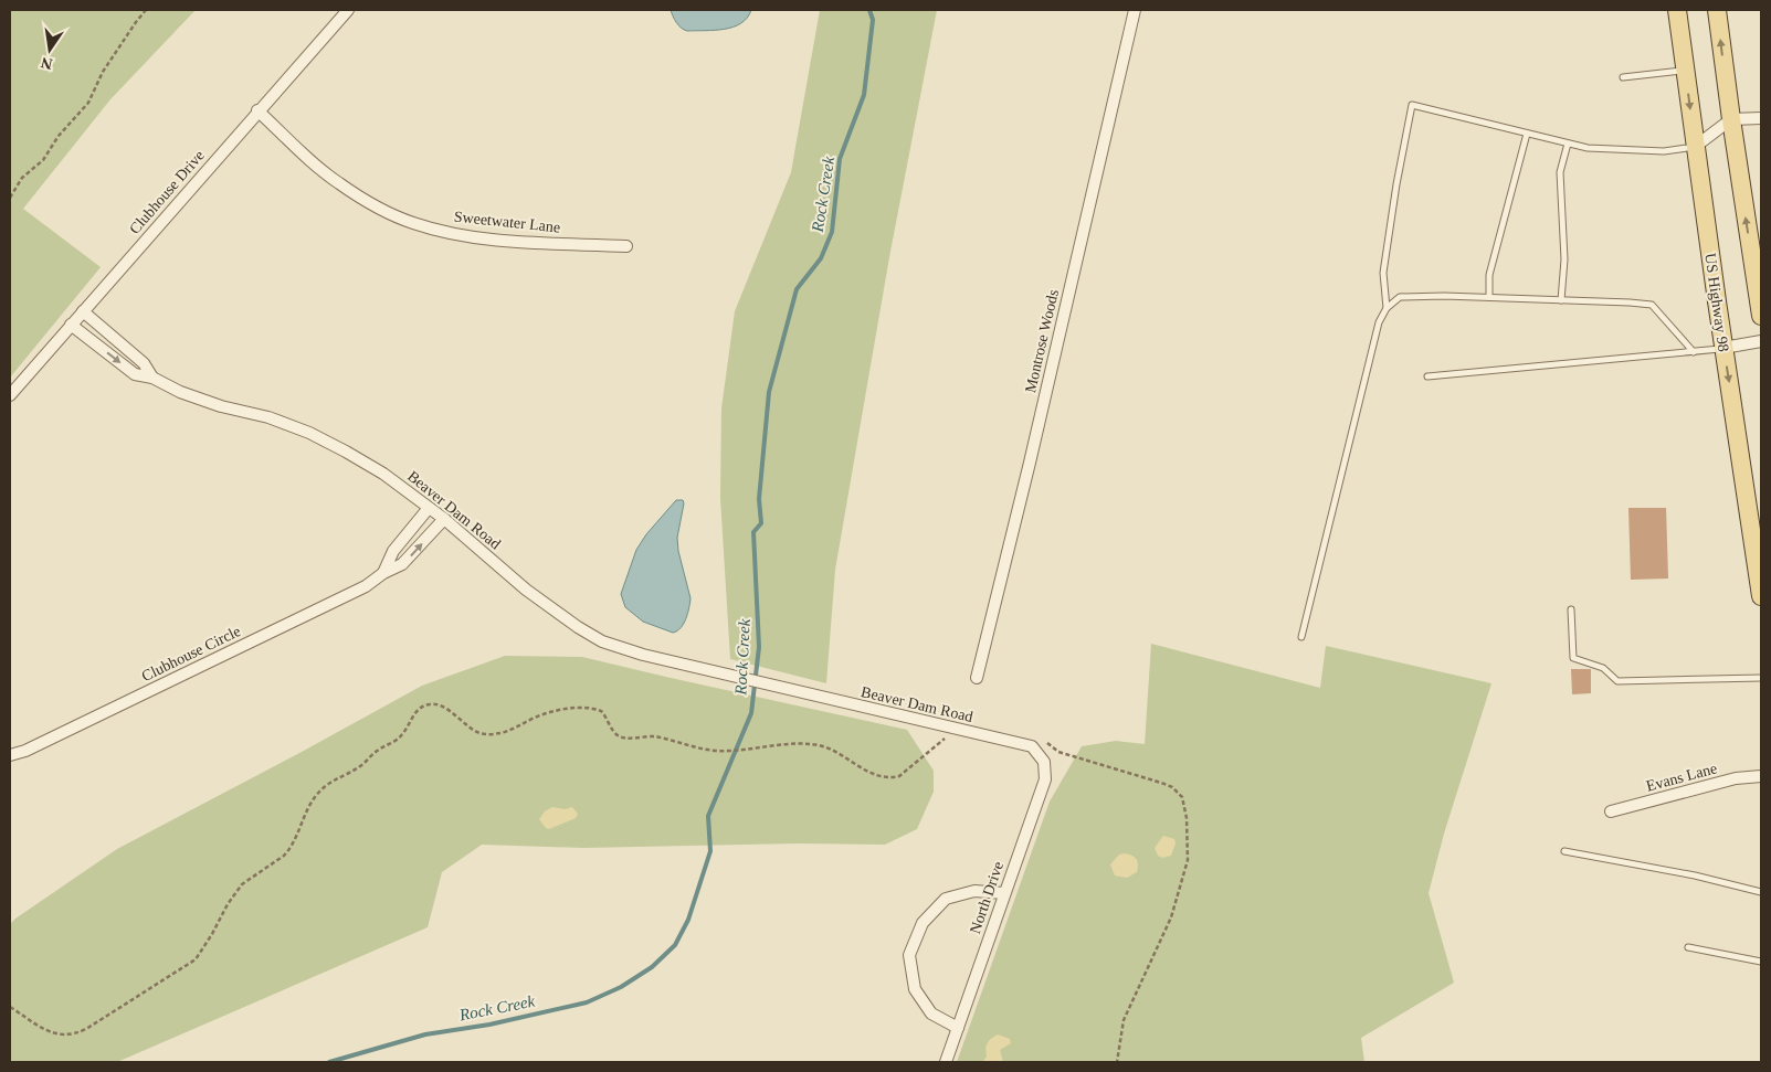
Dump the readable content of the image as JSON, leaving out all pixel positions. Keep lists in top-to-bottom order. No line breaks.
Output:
{"streets":{"main road":["US Highway 98"],"street":["Clubhouse Drive","Sweetwater Lane","Montrose Woods","Beaver Dam Road","Clubhouse Circle","Evans Lane","North Drive"]},"crossings":[["Clubhouse Drive","Sweetwater Lane"],["Clubhouse Drive","Beaver Dam Road"],["Beaver Dam Road","Clubhouse Circle"],["Beaver Dam Road","North Drive"]],"one_way":["US Highway 98"],"water":["Rock Creek"],"north":"bottom"}
